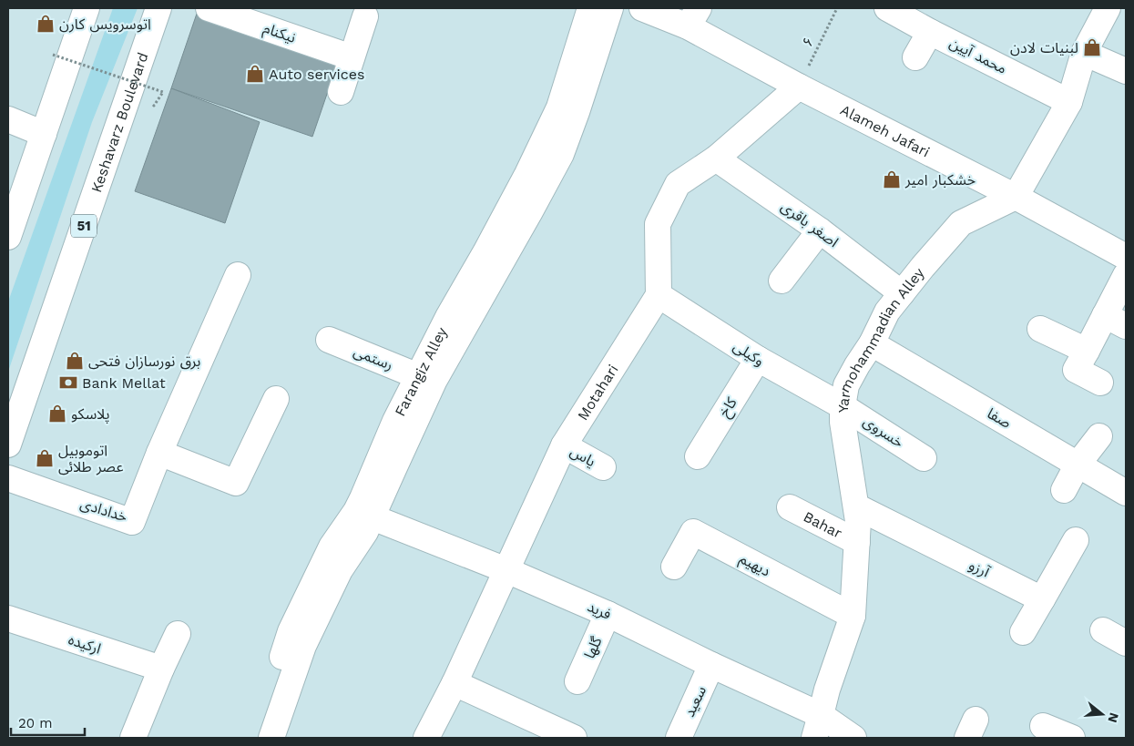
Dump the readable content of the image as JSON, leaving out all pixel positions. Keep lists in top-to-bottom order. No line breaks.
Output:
{"streets":{"street":["نیکنام","محمد آیین","Keshavarz Boulevard","Alameh Jafari","اصغر باقری","51","Yarmohammadian Alley","وکیلی","رستمی","Farangiz Alley","Motahari","کاخ","صفا","خسروی","یاس","خدادادی","Bahar","دیهیم","آرزو","فرید","ارکیده","گلها","سعید"],"path":["۶"]},"crossings":[["۶","Alameh Jafari"],["Alameh Jafari","Yarmohammadian Alley"],["اصغر باقری","Yarmohammadian Alley"],["Yarmohammadian Alley","وکیلی"],["Yarmohammadian Alley","صفا"],["Yarmohammadian Alley","خسروی"],["Yarmohammadian Alley","Bahar"],["Yarmohammadian Alley","دیهیم"],["Yarmohammadian Alley","آرزو"],["Yarmohammadian Alley","فرید"],["وکیلی","Motahari"],["وکیلی","کاخ"],["وکیلی","خسروی"],["رستمی","Farangiz Alley"],["Motahari","یاس"],["Motahari","فرید"],["فرید","گلها"],["فرید","سعید"]],"places":{"shop":["اتوسرویس کارن","لبنیات لادن","Auto services","خشکبار امیر","برق نورسازان فتحی","پلاسکو","اتوموبیل عصر طلائی"],"bank":["Bank Mellat"]},"scale_bar":"20 m","north":"right"}
